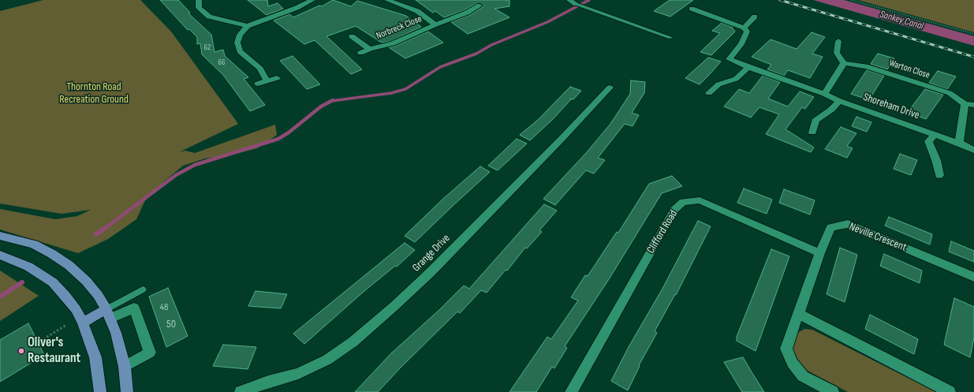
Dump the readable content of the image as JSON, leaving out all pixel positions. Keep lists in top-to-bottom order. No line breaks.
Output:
{"streets":{"street":["Norbreck Close","Warton Close","Shoreham Drive","Clifford Road","Neville Crescent","Grange Drive"]},"crossings":[["Clifford Road","Neville Crescent"]],"water":["Sankey Canal"],"parks":["Thornton Road Recreation Ground"],"places":["Oliver's Restaurant"],"house_numbers":["62","66","48","50"]}
